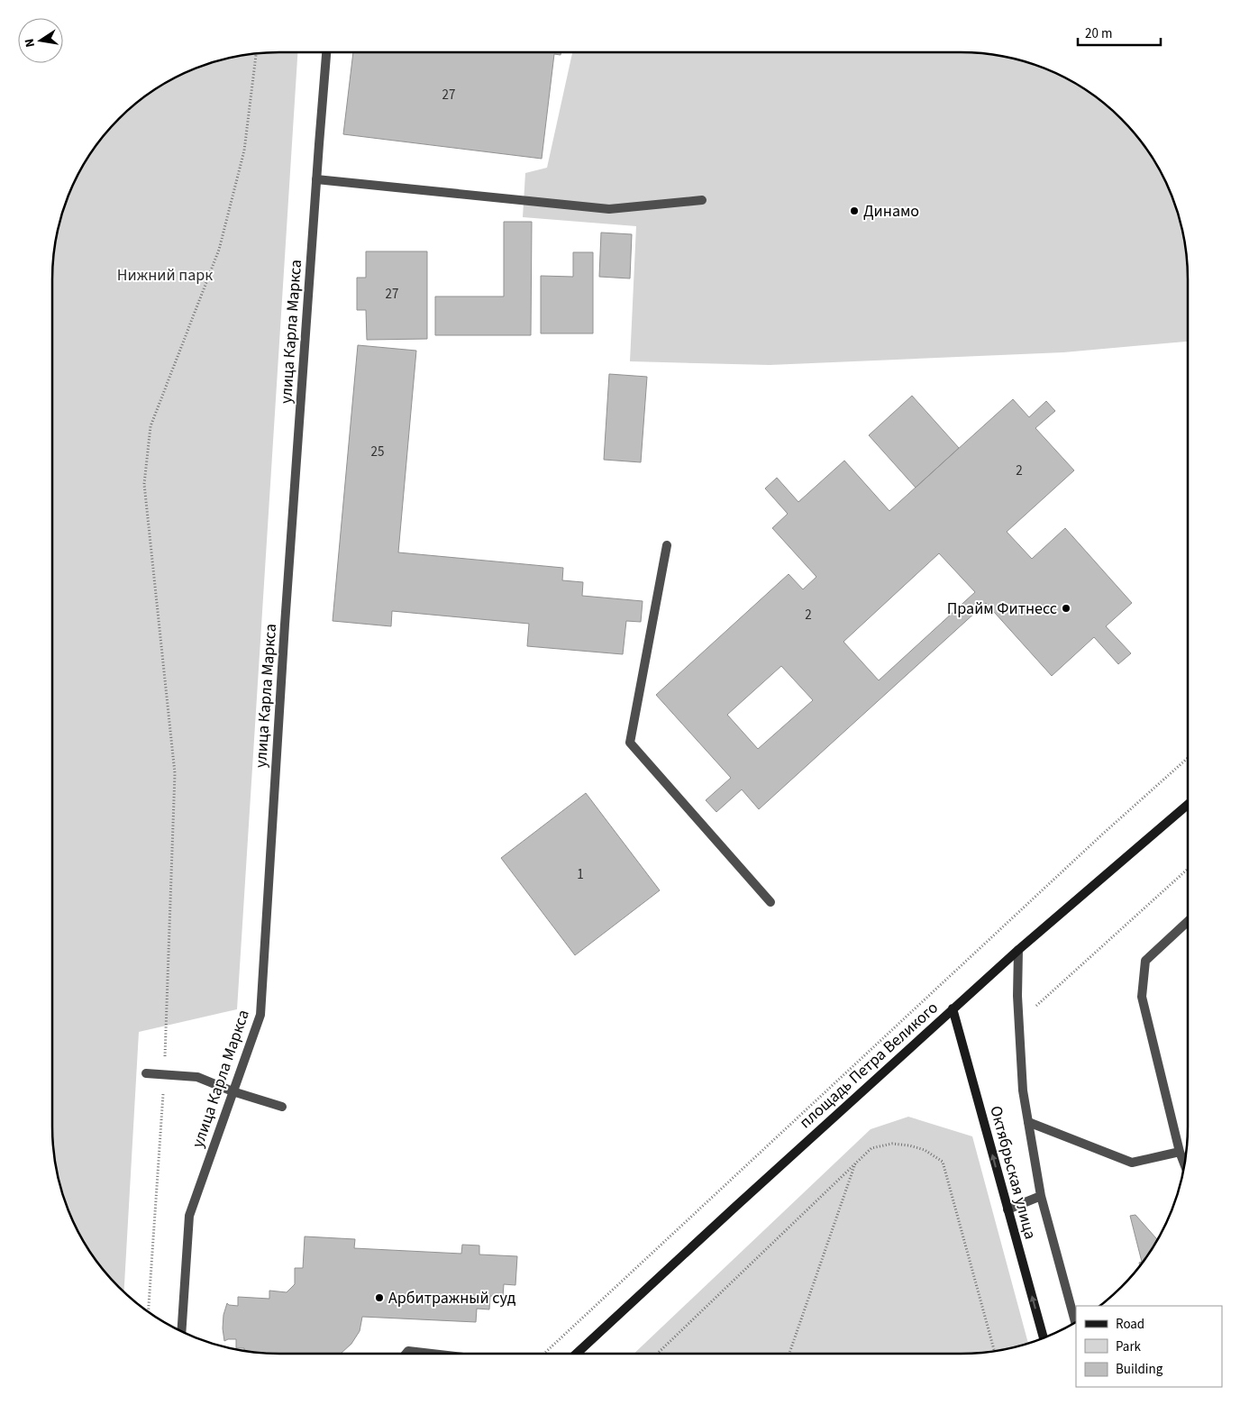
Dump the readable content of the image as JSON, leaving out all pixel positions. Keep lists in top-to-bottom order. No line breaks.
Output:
{"streets":{"main road":["площадь Петра Великого","Октябрьская улица"],"street":["улица Карла Маркса"]},"crossings":[["площадь Петра Великого","Октябрьская улица"]],"one_way":["Октябрьская улица"],"parks":["Нижний парк"],"places":["Динамо","Прайм Фитнесс","Арбитражный суд"],"house_numbers":["27","27","25","2","2","1"],"legend":["Road","Park","Building"],"scale_bar":"20 m","north":"left"}
